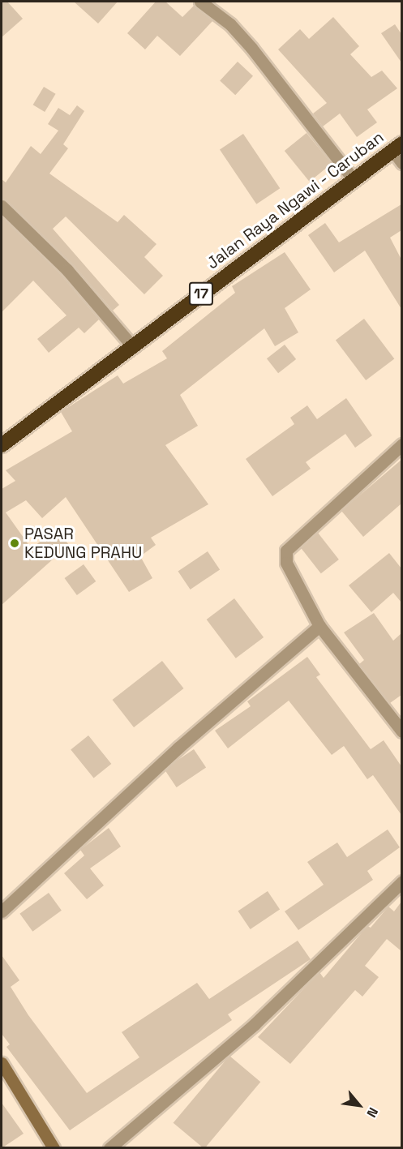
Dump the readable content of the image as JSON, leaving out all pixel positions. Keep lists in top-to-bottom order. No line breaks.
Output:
{"streets":{"highway":["Jalan Raya Ngawi - Caruban","17"]},"places":["PASAR KEDUNG PRAHU"],"north":"bottom right"}
